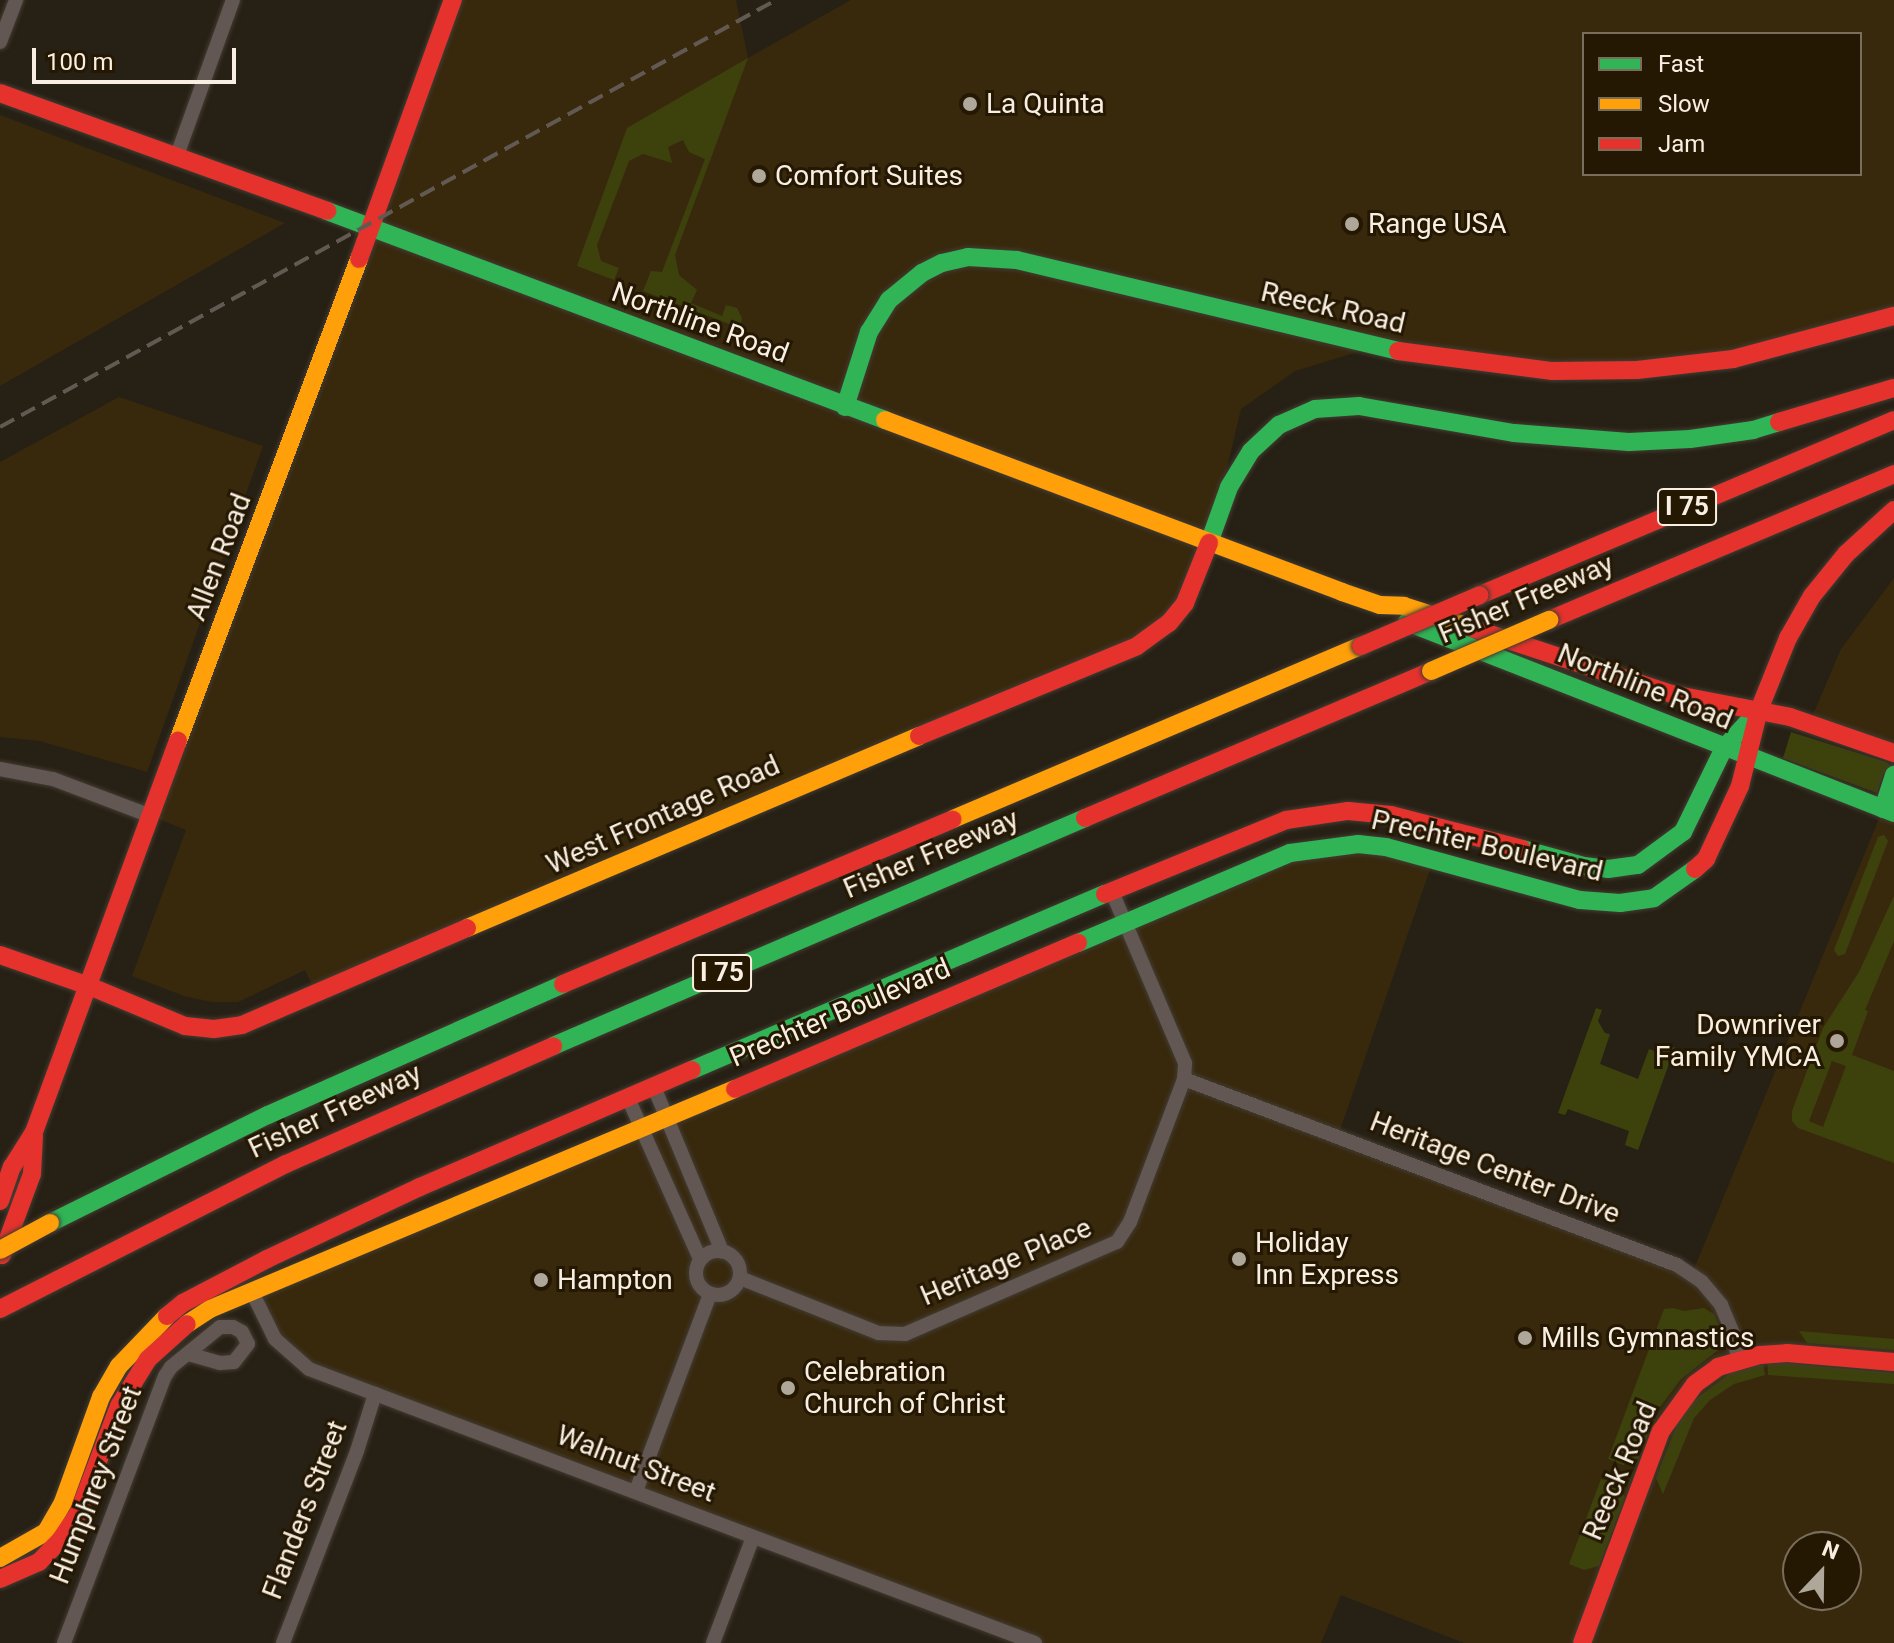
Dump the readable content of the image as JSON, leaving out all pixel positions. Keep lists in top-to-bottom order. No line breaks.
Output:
{"streets":{"main road":["Reeck Road","Northline Road","I 75","Allen Road","Fisher Freeway","West Frontage Road","Prechter Boulevard"],"street":["Heritage Center Drive","Heritage Place","Walnut Street","Humphrey Street","Flanders Street"]},"crossings":[["Reeck Road","Northline Road"],["Reeck Road","Heritage Center Drive"],["Northline Road","Allen Road"],["Northline Road","West Frontage Road"],["Northline Road","Prechter Boulevard"],["Allen Road","West Frontage Road"],["Prechter Boulevard","Walnut Street"],["Heritage Center Drive","Heritage Place"],["Walnut Street","Flanders Street"]],"places":["La Quinta","Comfort Suites","Range USA","Downriver Family YMCA","Holiday Inn Express","Hampton","Mills Gymnastics","Celebration Church of Christ"],"legend":["Fast","Slow","Jam"],"scale_bar":"100 m","north":"top"}
